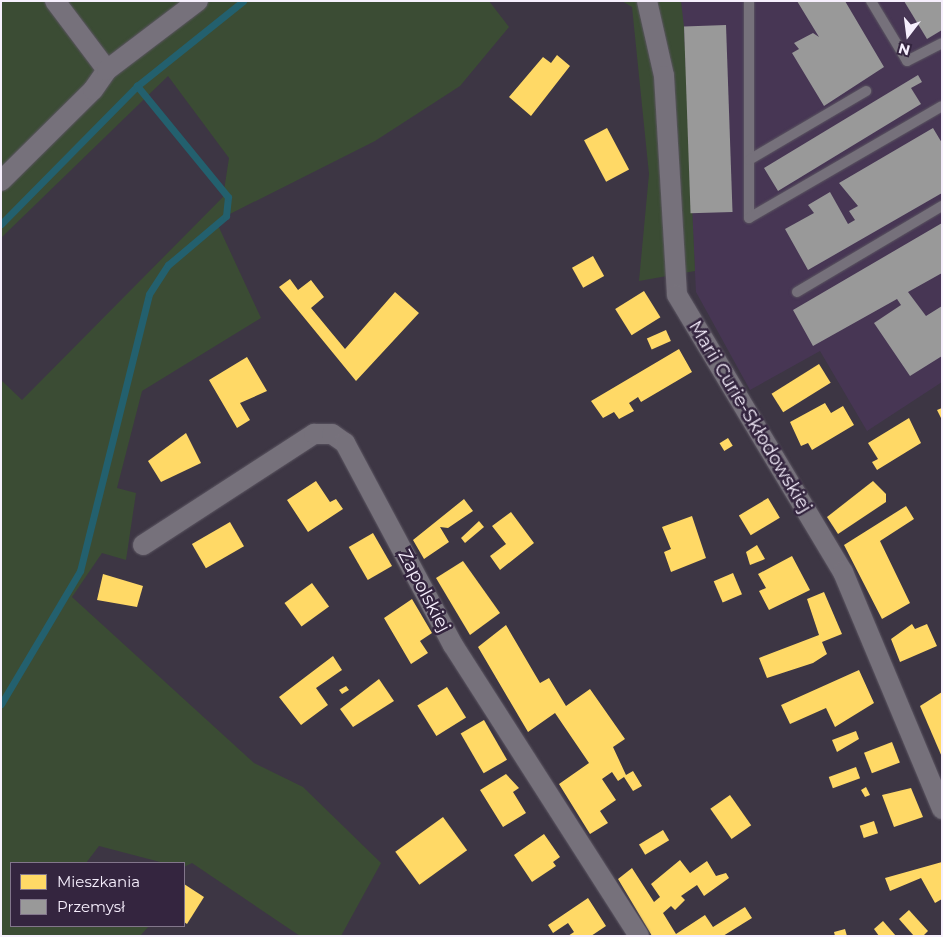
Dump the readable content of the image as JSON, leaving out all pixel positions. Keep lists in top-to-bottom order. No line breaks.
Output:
{"streets":{"street":["Marii Curie-Skłodowskiej","Zapolskiej"]},"legend":["Mieszkania","Przemysł"],"north":"bottom"}
